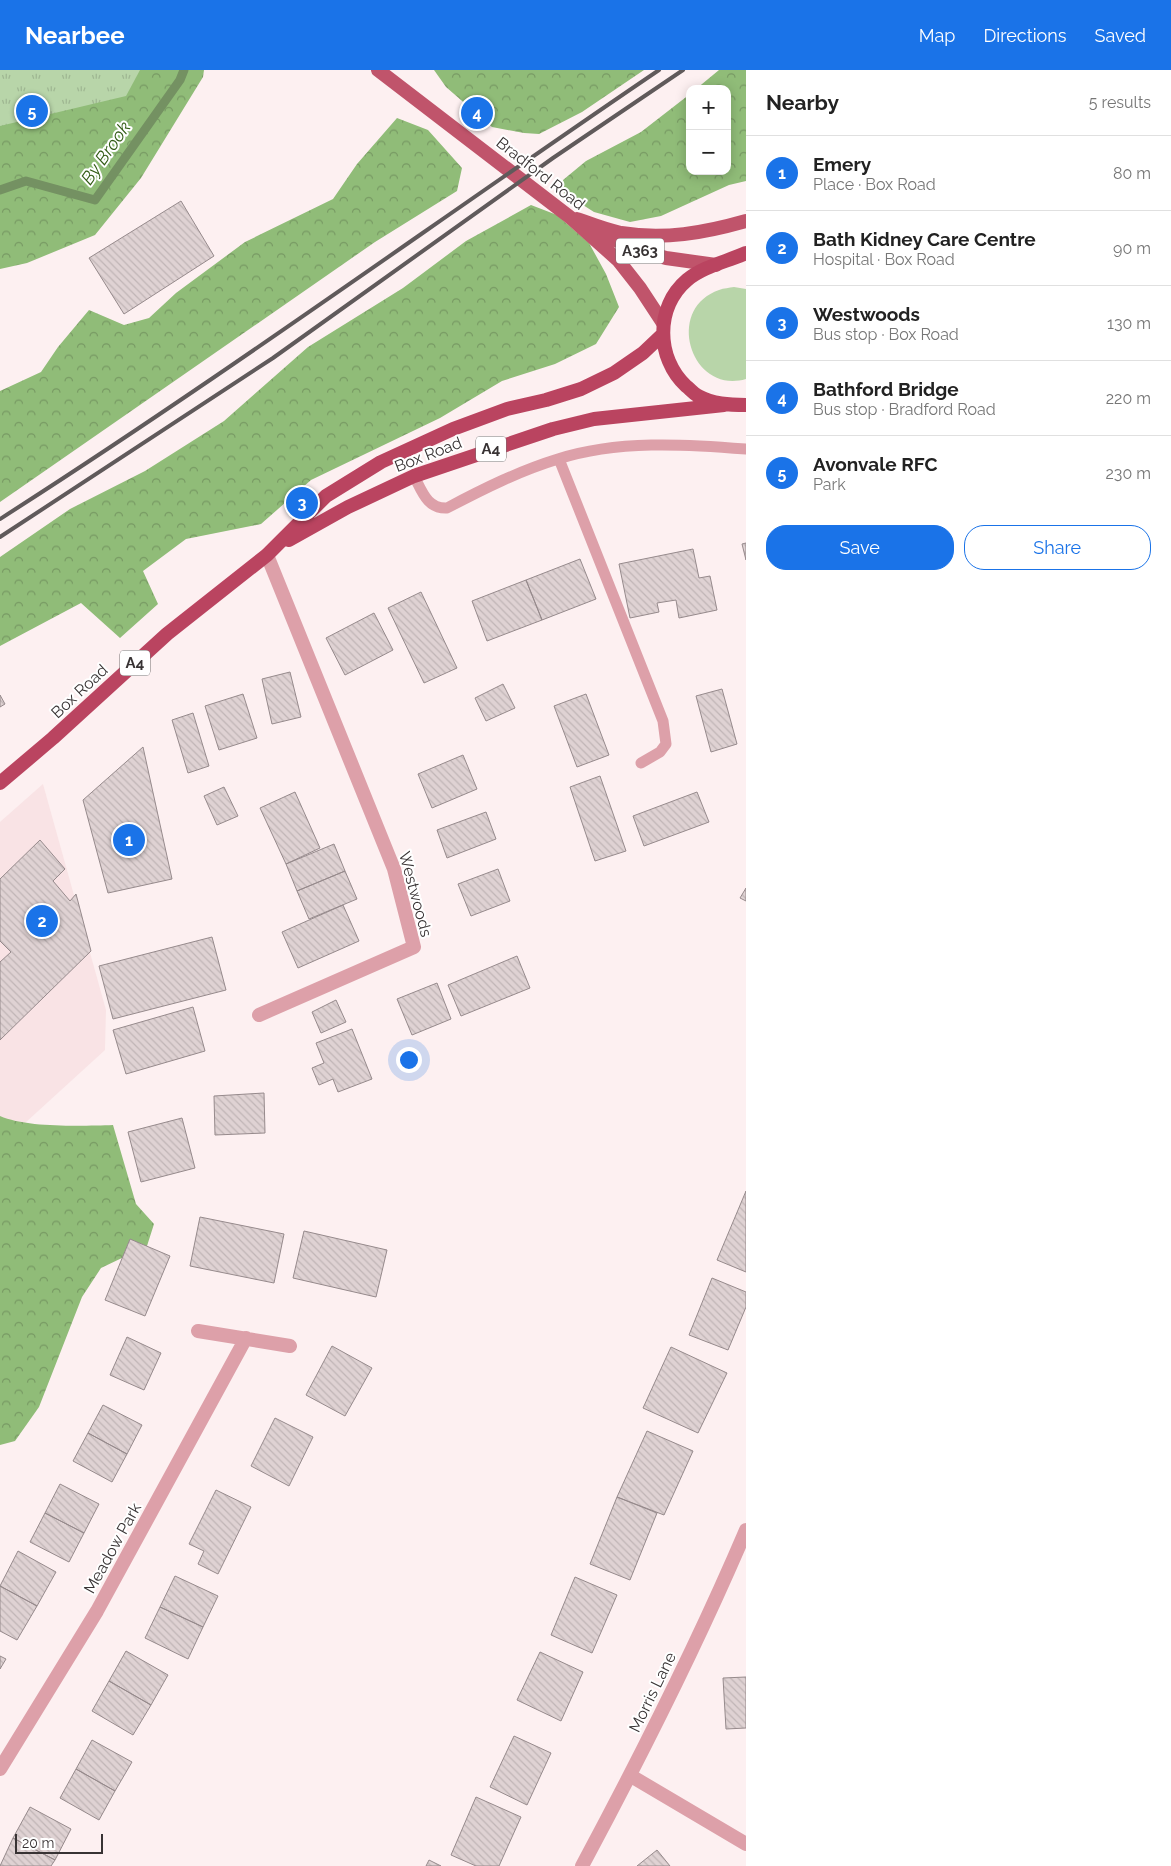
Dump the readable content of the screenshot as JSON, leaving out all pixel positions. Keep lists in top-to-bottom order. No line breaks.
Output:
{"streets":{"highway":["A4","Box Road"],"main road":["Bradford Road","A363"],"street":["Westwoods","Meadow Park","Morris Lane"]},"crossings":[["Bradford Road","A363"],["Bradford Road","Box Road"],["Box Road","Westwoods"]],"water":["By Brook"],"scale_bar":"20 m","page":{"header":"Nearbee","nav":["Map","Directions","Saved"],"heading":["Nearby","5 results"],"map_buttons":["+","−"],"pins":["5","4","3","1","2"],"list":[{"mark":"1","name":"Emery","note":"Place · Box Road","value":"80 m"},{"mark":"2","name":"Bath Kidney Care Centre","note":"Hospital · Box Road","value":"90 m"},{"mark":"3","name":"Westwoods","note":"Bus stop · Box Road","value":"130 m"},{"mark":"4","name":"Bathford Bridge","note":"Bus stop · Bradford Road","value":"220 m"},{"mark":"5","name":"Avonvale RFC","note":"Park","value":"230 m"}],"buttons":["Save","Share"],"scale":"20 m"}}
